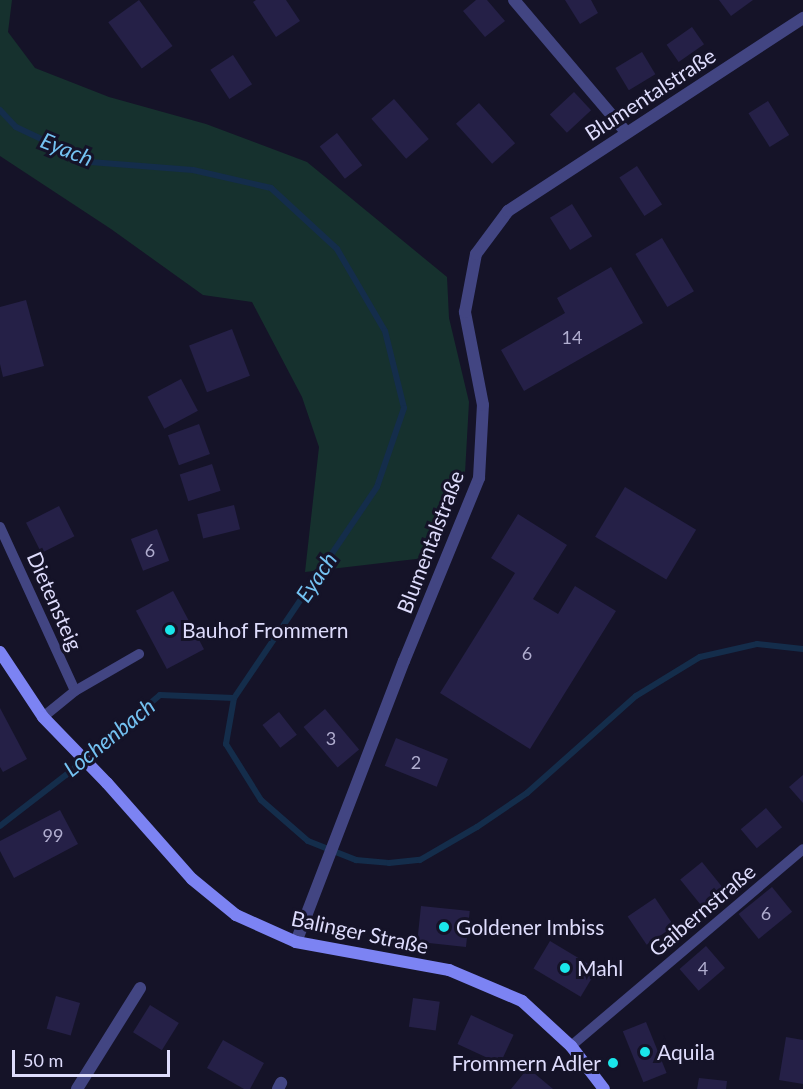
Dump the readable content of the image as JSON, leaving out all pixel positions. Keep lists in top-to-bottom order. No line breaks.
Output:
{"streets":{"main road":["Balinger Straße"],"street":["Blumentalstraße"],"lane":["Dietensteig","Gaibernstraße"]},"crossings":[["Blumentalstraße","Balinger Straße"],["Gaibernstraße","Balinger Straße"]],"water":["Eyach","Lochenbach"],"places":["Bauhof Frommern","Goldener Imbiss","Mahl","Aquila","Frommern Adler"],"house_numbers":["14","6","6","3","2","99","6","4"],"scale_bar":"50 m"}
